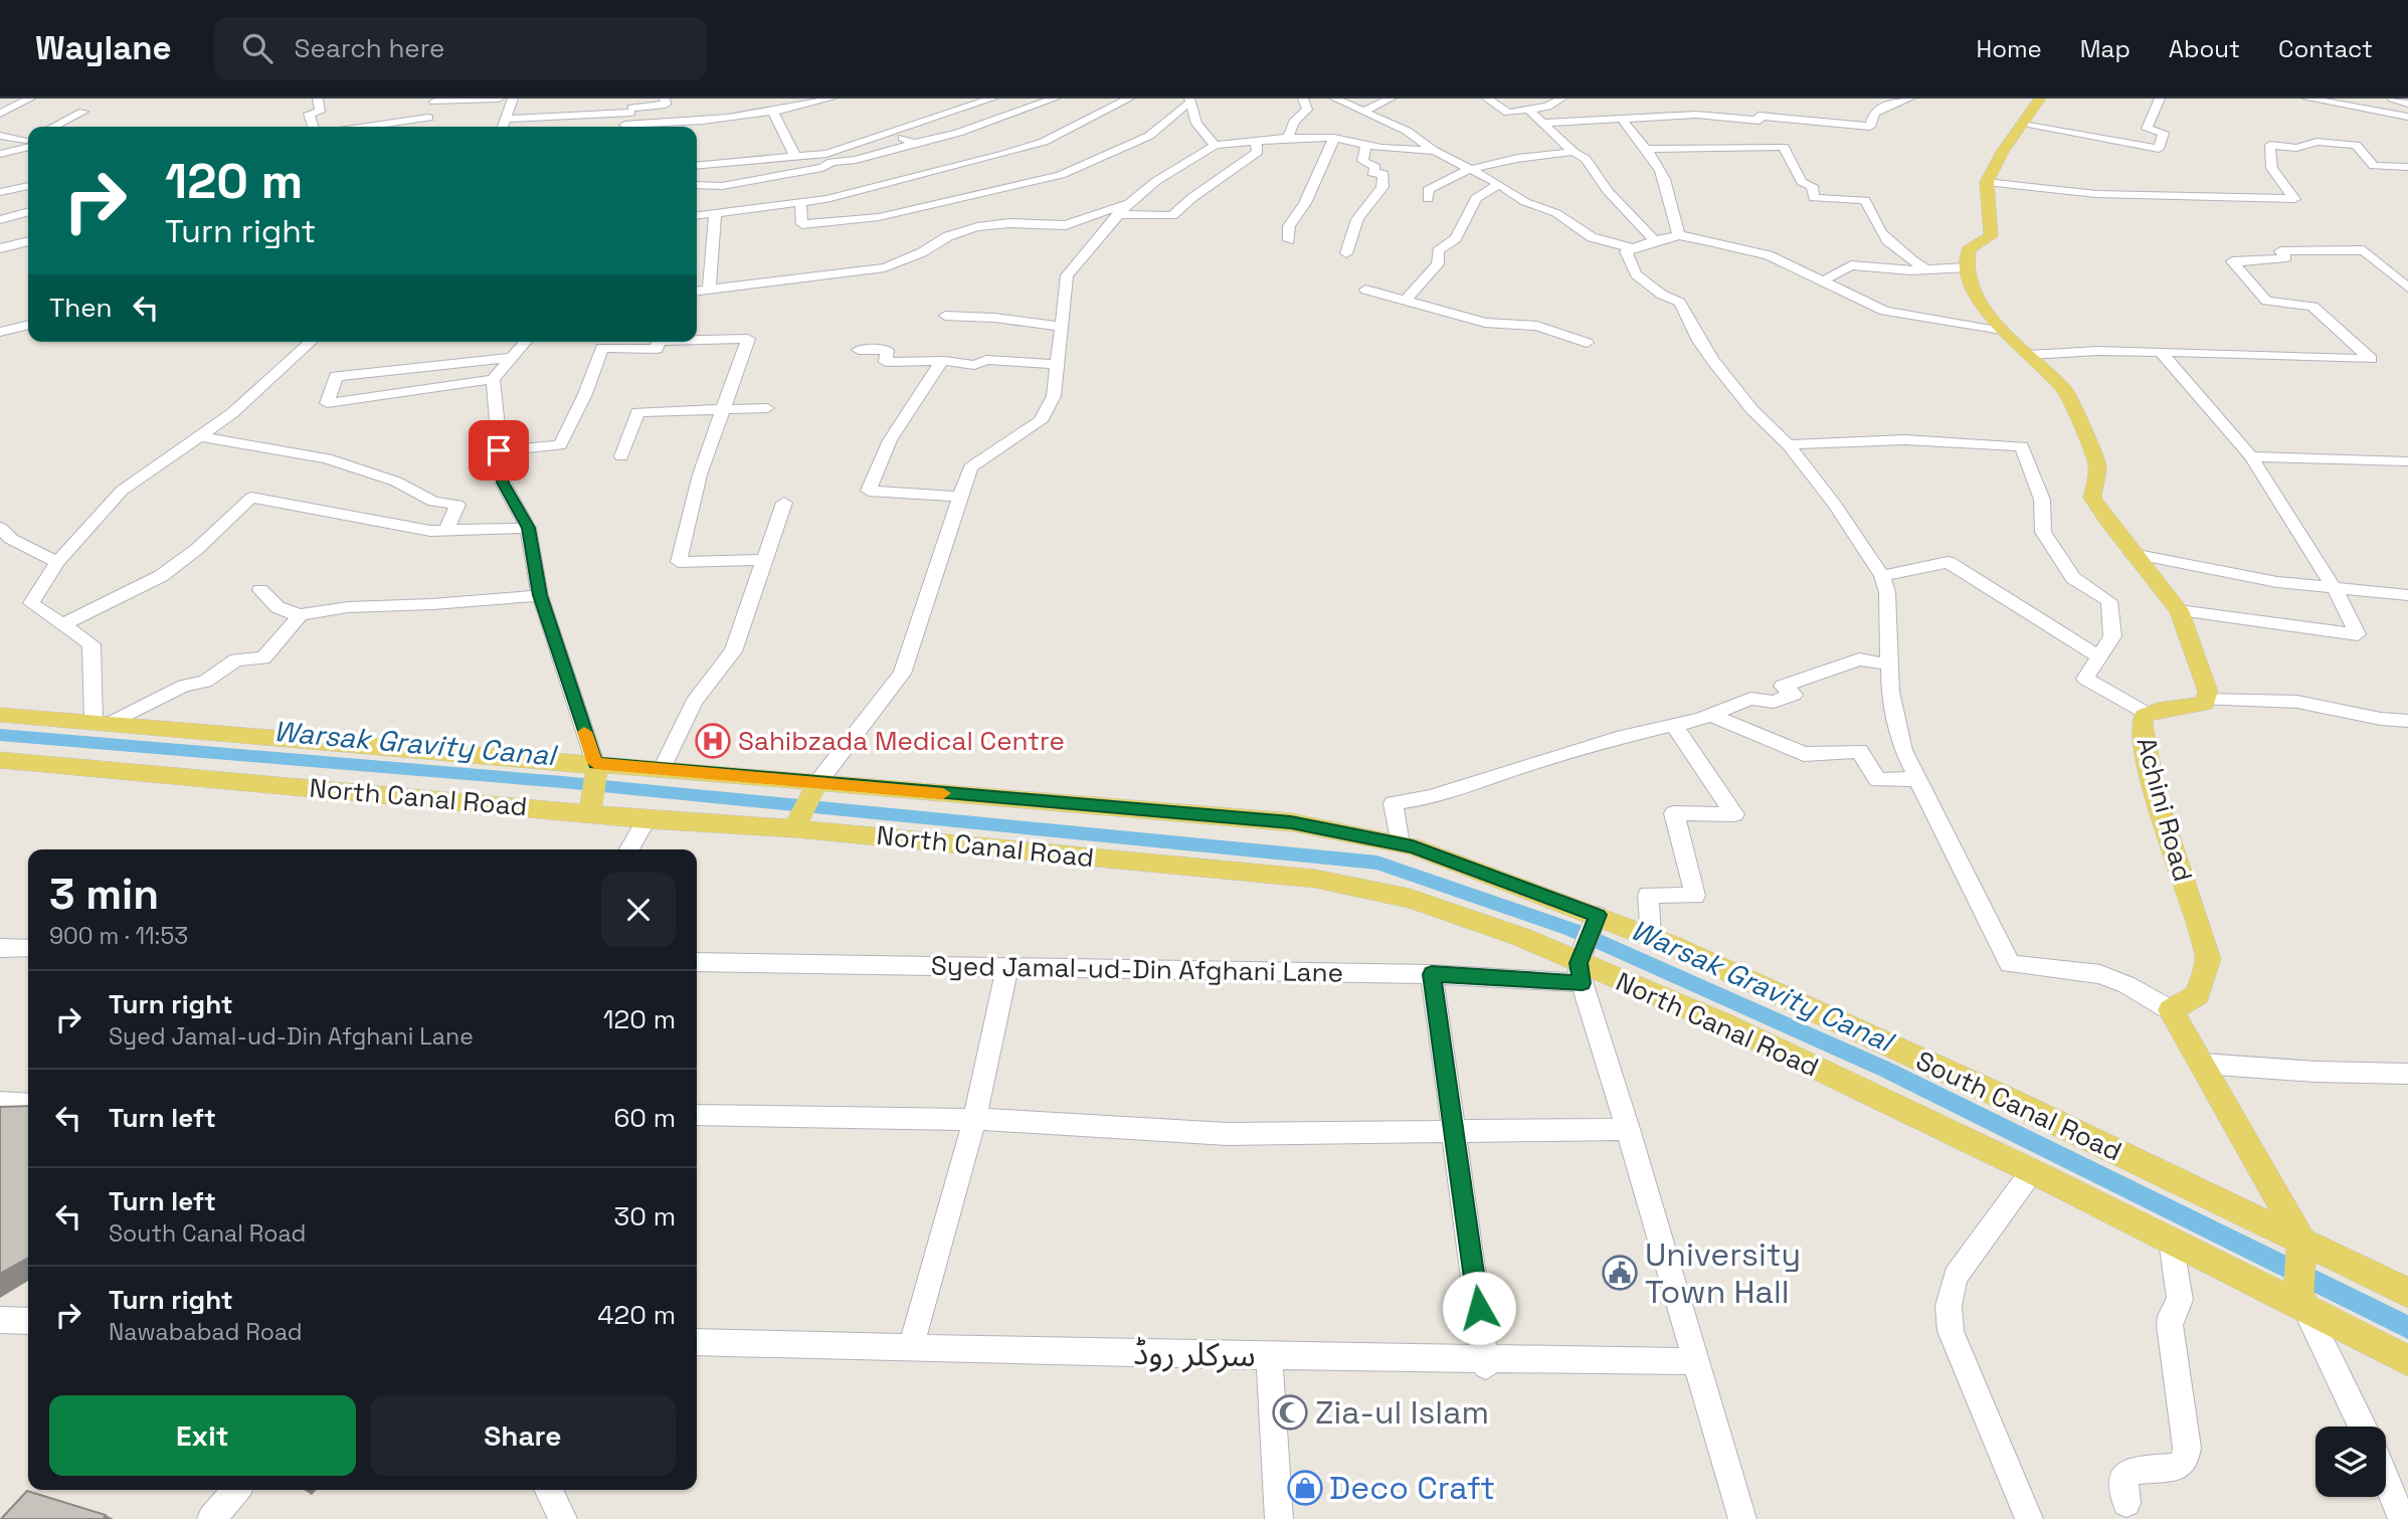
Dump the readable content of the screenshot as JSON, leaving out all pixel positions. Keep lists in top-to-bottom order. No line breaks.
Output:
{"streets":{"main road":["North Canal Road","Achini Road","South Canal Road"],"street":["Syed Jamal-ud-Din Afghani Lane","سرکلر روڈ"]},"crossings":[["North Canal Road","Syed Jamal-ud-Din Afghani Lane"]],"water":["Warsak Gravity Canal"],"places":{"hospital":["Sahibzada Medical Centre"],"public building":["University Town Hall"],"mosque":["Zia-ul Islam"],"shop":["Deco Craft"]},"page":{"header":"Waylane","search":"Search here","nav":["Home","Map","About","Contact"],"turn":["120 m","Turn right"],"then":"Then","heading":["3 min","900 m · 11:53"],"list":[{"name":"Turn right","note":"Syed Jamal-ud-Din Afghani Lane","value":"120 m"},{"name":"Turn left","value":"60 m"},{"name":"Turn left","note":"South Canal Road","value":"30 m"},{"name":"Turn right","note":"Nawababad Road","value":"420 m"}],"buttons":["Exit","Share"]}}
